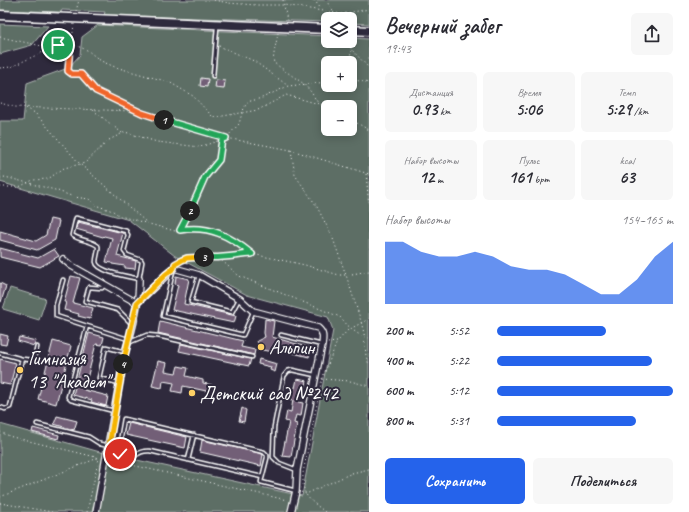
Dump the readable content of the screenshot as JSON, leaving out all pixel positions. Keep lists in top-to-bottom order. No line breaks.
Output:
{"places":["Альпин","Гимназия 13 \"Академ\"","Детский сад №242"],"page":{"heading":["Вечерний забег","19:43"],"map_buttons":["+","−"],"stats":[["Дистанция","0.93 km"],["Время","5:06"],["Темп","5:29 /km"],["Набор высоты","12 m"],["Пульс","161 bpm"],["kcal","63"]],"pins":["1","2","3","4"],"chart":["Набор высоты","154–165 m"],"list":[{"name":"200 m","note":"5:52"},{"name":"400 m","note":"5:22"},{"name":"600 m","note":"5:12"},{"name":"800 m","note":"5:31"}],"buttons":["Сохранить","Поделиться"]}}
